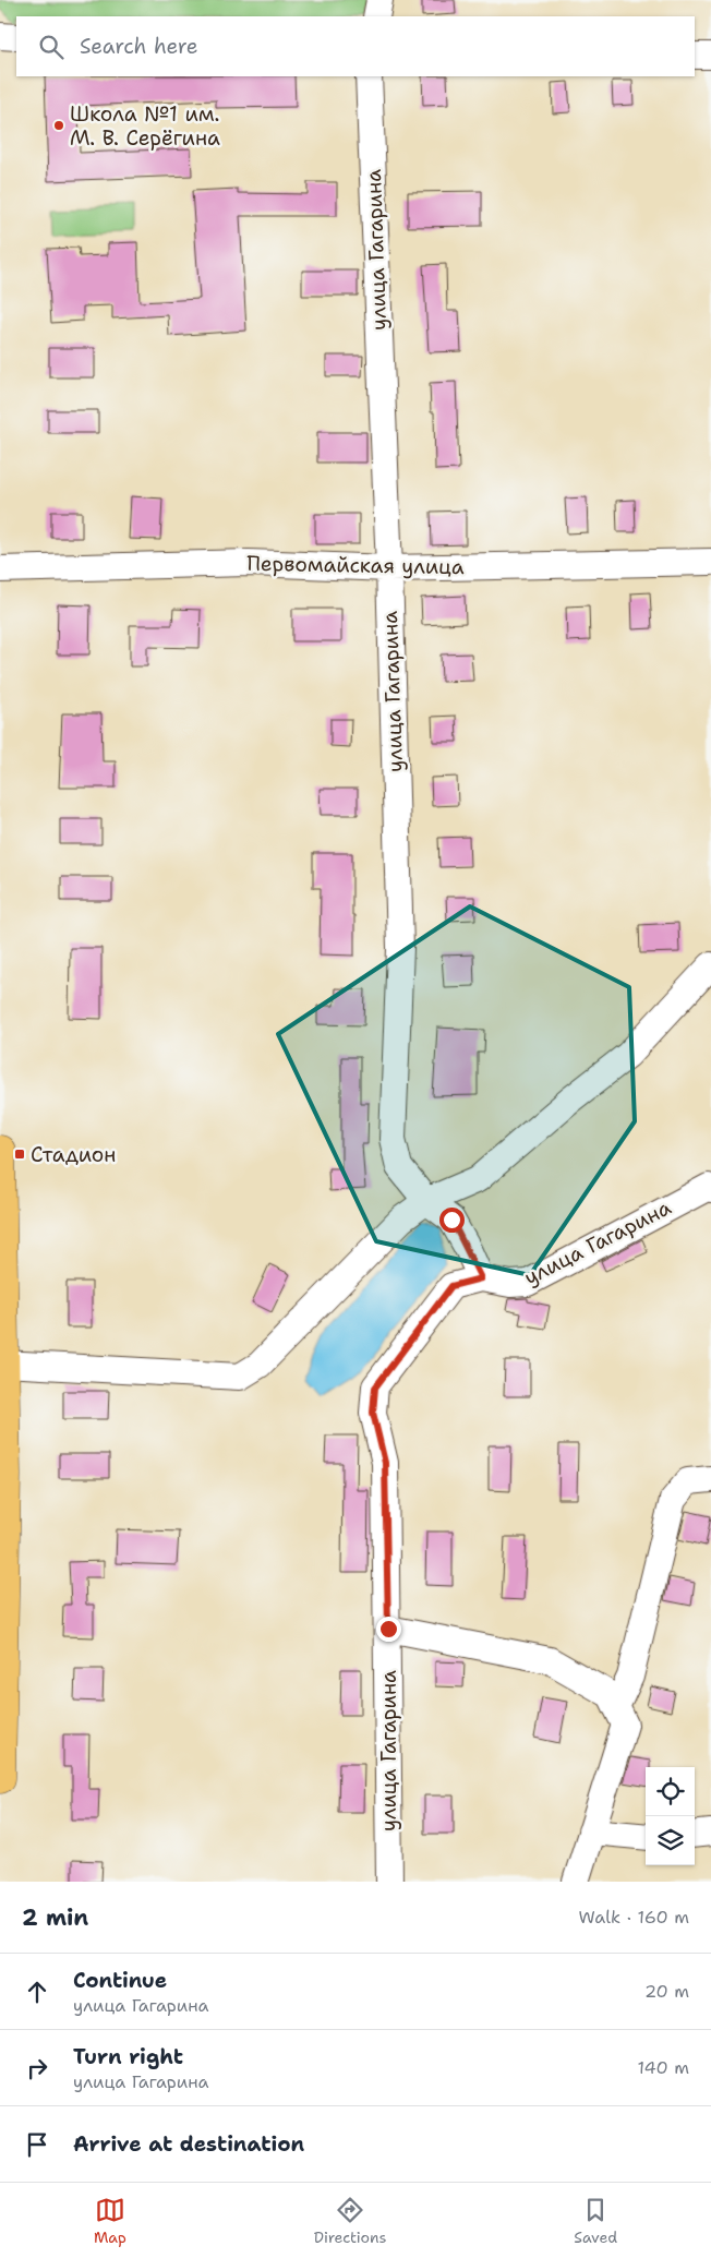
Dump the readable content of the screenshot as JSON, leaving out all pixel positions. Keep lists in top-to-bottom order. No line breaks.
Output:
{"streets":{"street":["улица Гагарина","Первомайская улица"]},"crossings":[["улица Гагарина","Первомайская улица"]],"places":{"other":["Школа №1 им. М. В. Серёгина"],"transit":["Стадион"]},"page":{"search":"Search here","heading":["2 min","Walk · 160 m"],"list":[["Continue","улица Гагарина","20 m"],["Turn right","улица Гагарина","140 m"],"Arrive at destination"],"nav":["Map","Directions","Saved"]}}
